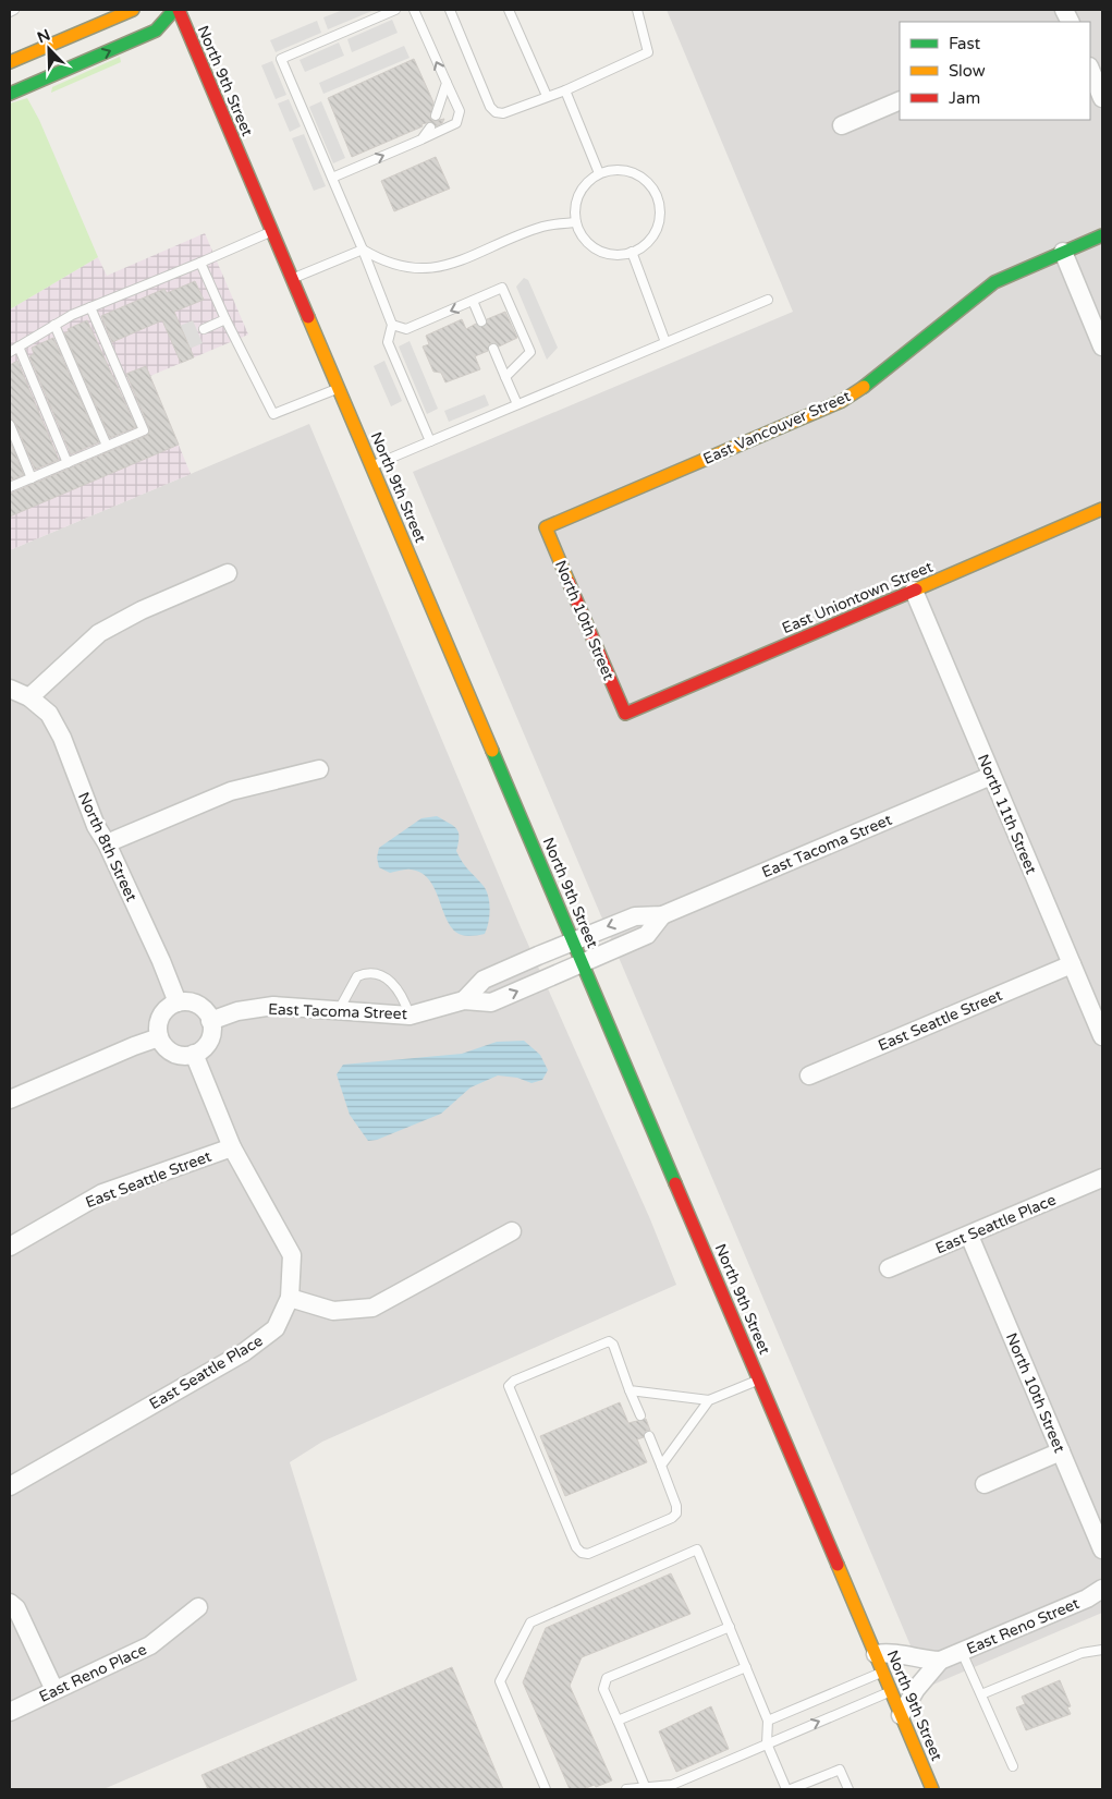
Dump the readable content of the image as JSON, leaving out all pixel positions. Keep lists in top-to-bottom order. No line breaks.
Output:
{"streets":{"main road":["North 9th Street","East Vancouver Street","East Uniontown Street","North 10th Street"],"street":["North 11th Street","East Tacoma Street","North 8th Street","East Seattle Street","East Seattle Place","East Reno Street","East Reno Place"]},"crossings":[["North 9th Street","East Tacoma Street"],["North 9th Street","East Reno Street"],["East Vancouver Street","North 10th Street"],["East Uniontown Street","North 10th Street"],["East Uniontown Street","North 11th Street"],["North 10th Street","East Seattle Place"],["North 11th Street","East Tacoma Street"],["North 11th Street","East Seattle Street"],["East Tacoma Street","North 8th Street"]],"legend":["Fast","Slow","Jam"],"north":"top left"}
